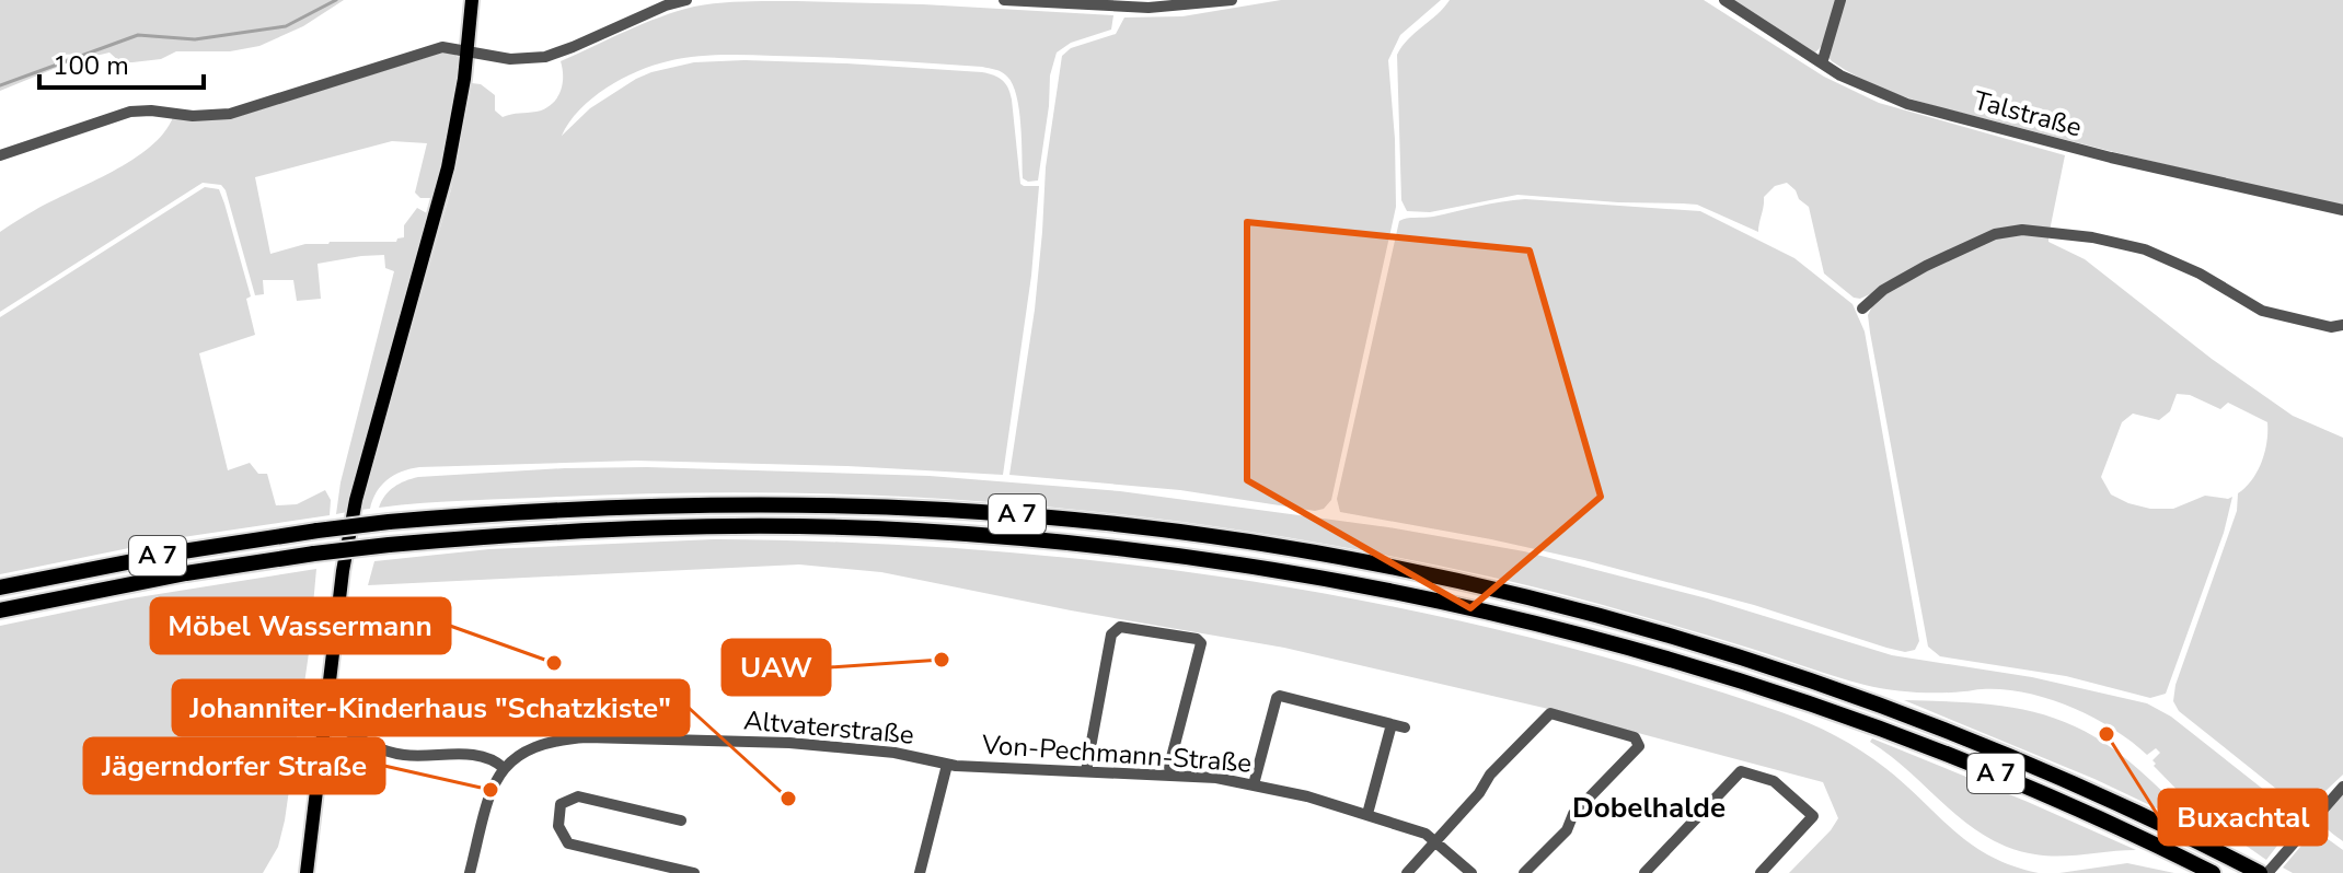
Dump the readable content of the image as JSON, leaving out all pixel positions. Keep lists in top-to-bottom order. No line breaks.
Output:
{"streets":{"highway":["A 7"],"street":["Talstraße","Altvaterstraße","Von-Pechmann-Straße"]},"crossings":[["Altvaterstraße","Von-Pechmann-Straße"]],"districts":["Dobelhalde"],"places":["UAW","Möbel Wassermann","Buxachtal","Jägerndorfer Straße","Johanniter-Kinderhaus \"Schatzkiste\""],"scale_bar":"100 m"}
